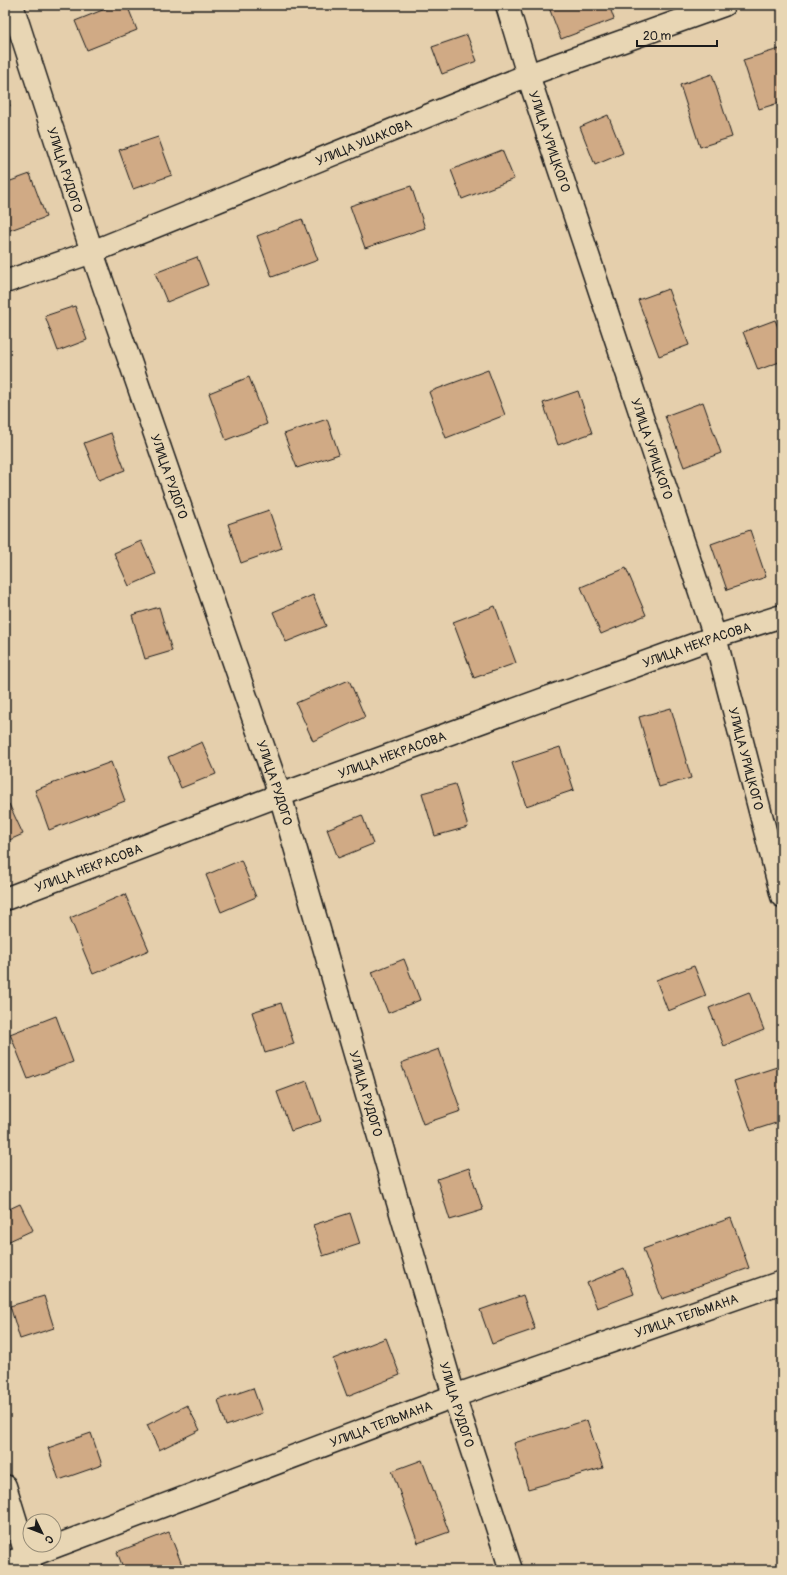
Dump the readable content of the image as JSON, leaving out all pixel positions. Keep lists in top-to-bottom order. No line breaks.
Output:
{"streets":{"street":["УЛИЦА УШАКОВА","УЛИЦА УРИЦКОГО","УЛИЦА РУДОГО","УЛИЦА НЕКРАСОВА","УЛИЦА ТЕЛЬМАНА"]},"crossings":[["УЛИЦА УШАКОВА","УЛИЦА УРИЦКОГО"],["УЛИЦА УШАКОВА","УЛИЦА РУДОГО"],["УЛИЦА УРИЦКОГО","УЛИЦА НЕКРАСОВА"],["УЛИЦА РУДОГО","УЛИЦА НЕКРАСОВА"],["УЛИЦА РУДОГО","УЛИЦА ТЕЛЬМАНА"]],"scale_bar":"20 m","north":"bottom right"}
